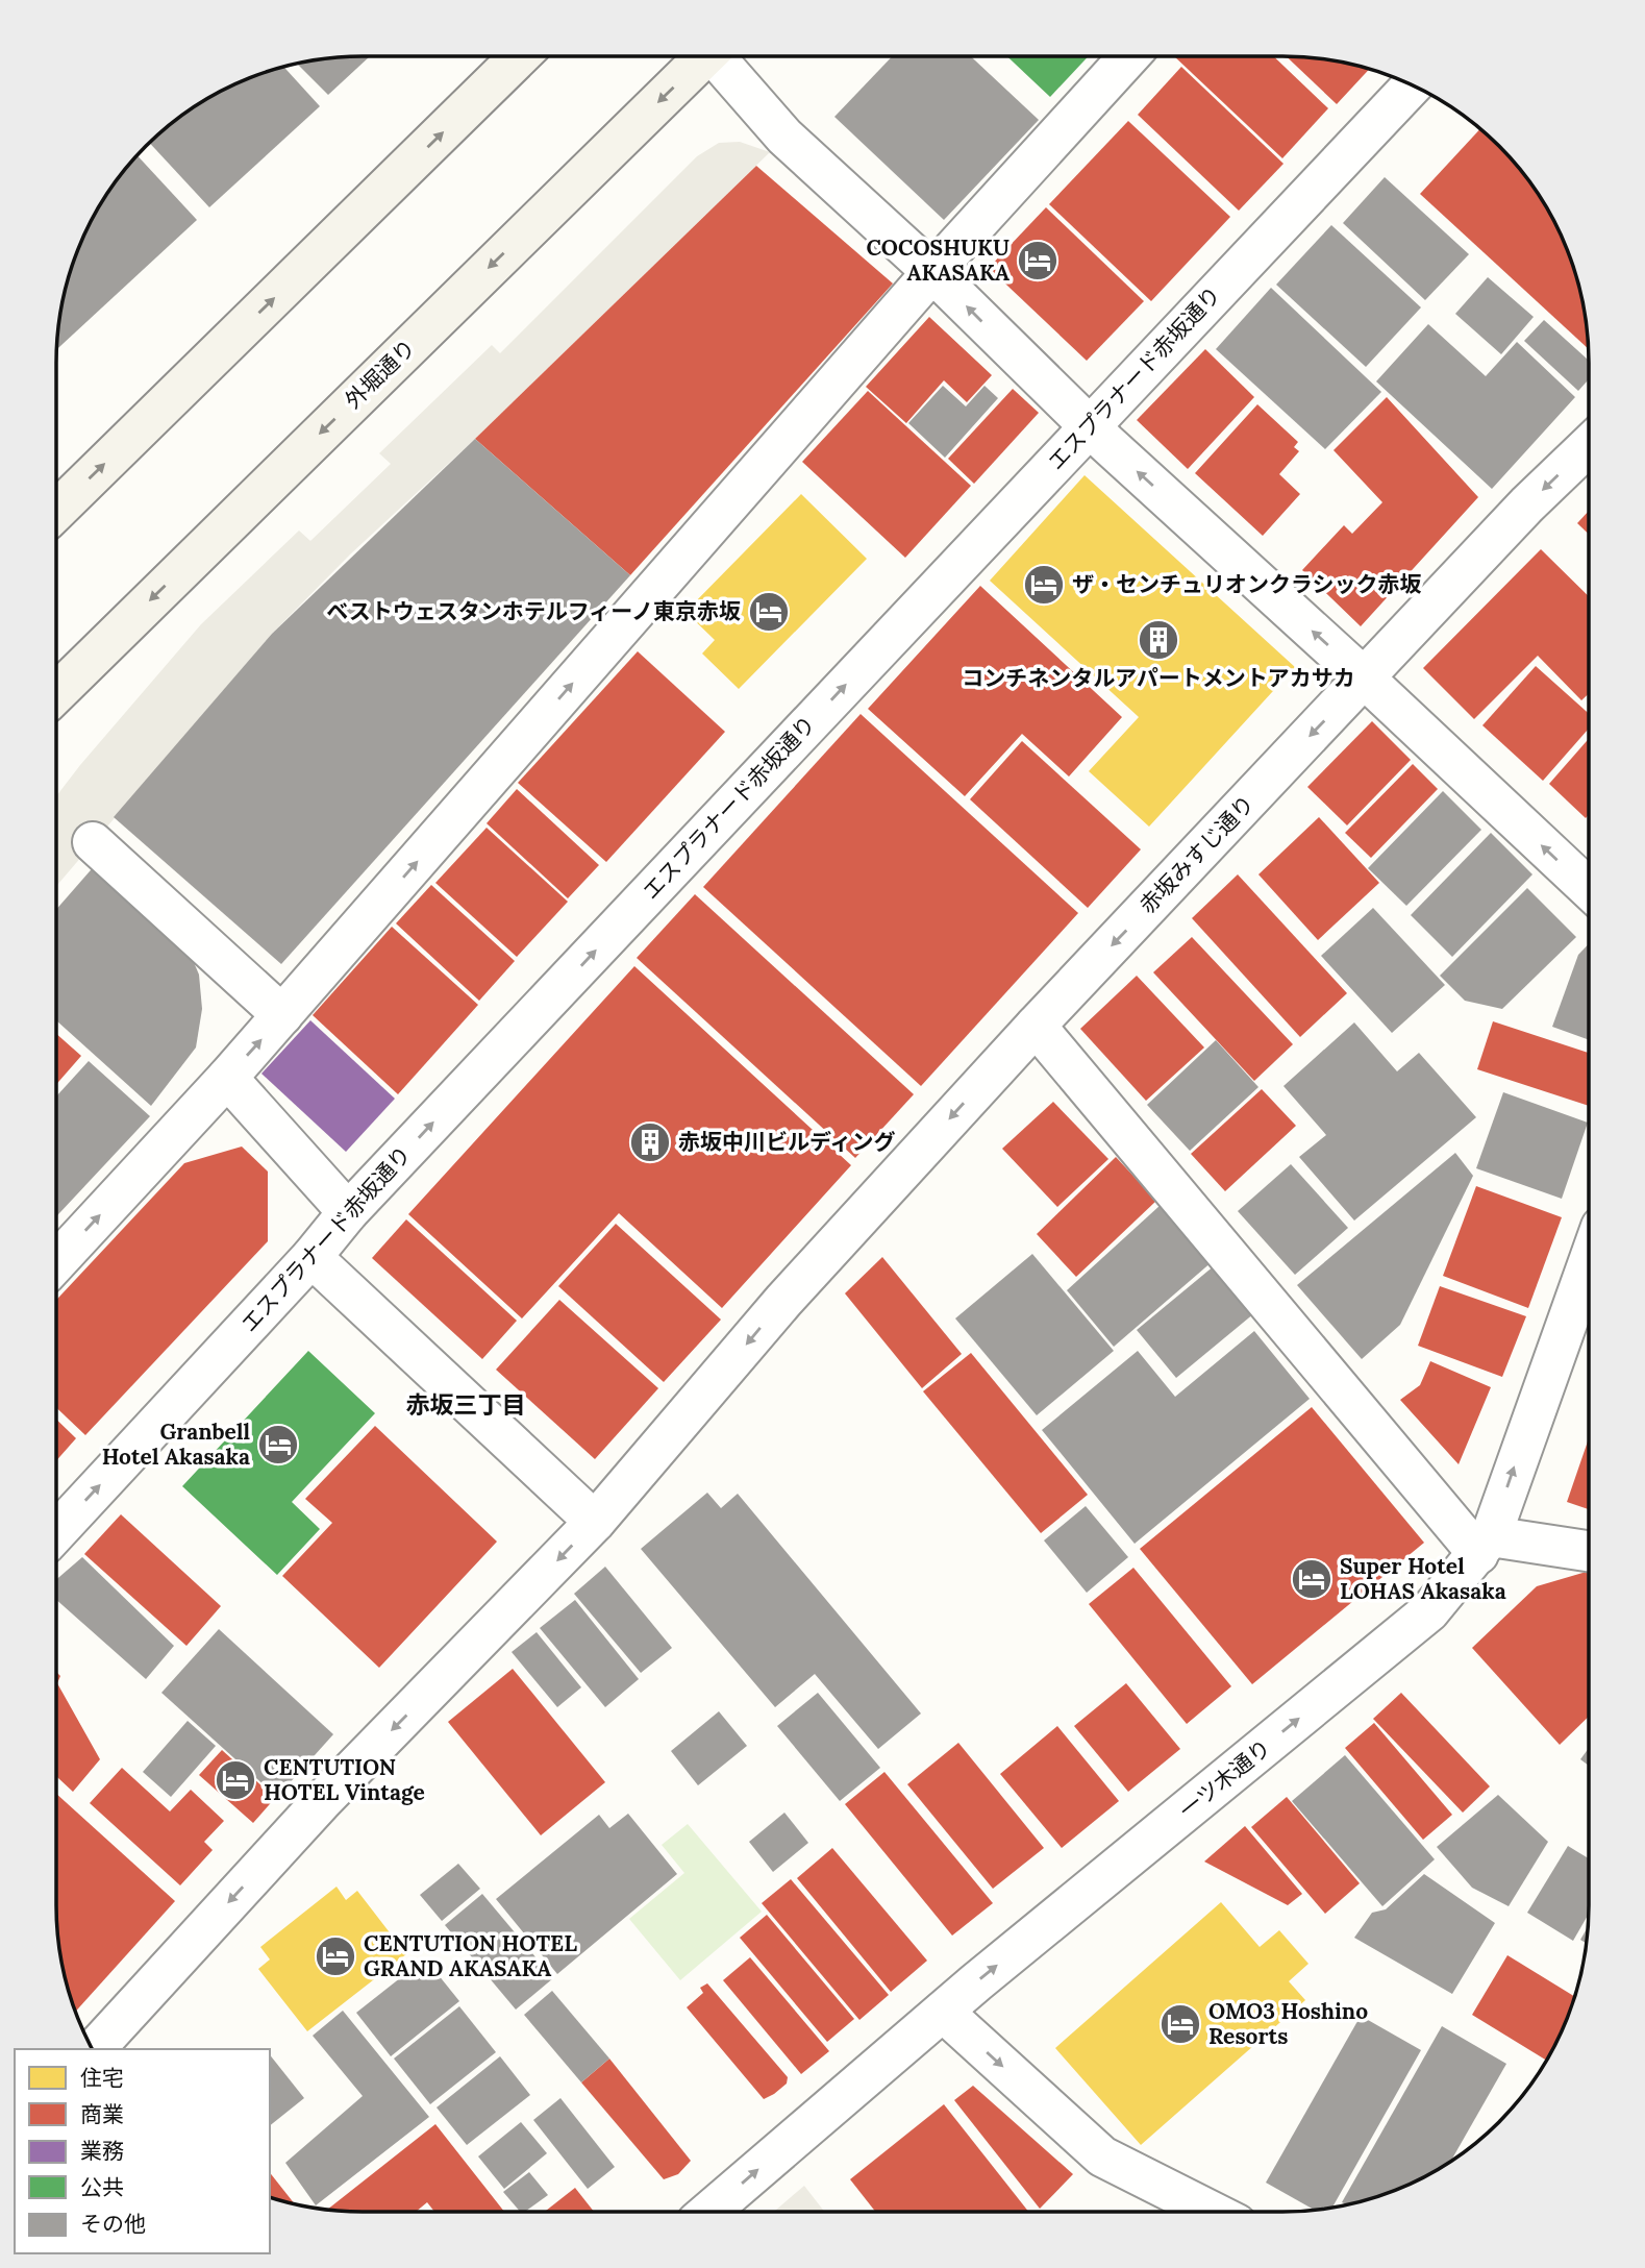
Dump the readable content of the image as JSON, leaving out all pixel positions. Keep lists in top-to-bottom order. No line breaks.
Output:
{"streets":{"main road":["外堀通り"],"street":["エスプラナード赤坂通り","赤坂みすじ通り","一ツ木通り"]},"one_way":["赤坂みすじ通り","一ツ木通り"],"districts":["赤坂三丁目"],"places":{"hotel":["COCOSHUKU AKASAKA","ザ・センチュリオンクラシック赤坂","ベストウェスタンホテルフィーノ東京赤坂","Granbell Hotel Akasaka","Super Hotel LOHAS Akasaka","CENTUTION HOTEL Vintage","CENTUTION HOTEL GRAND AKASAKA","OMO3 Hoshino Resorts"],"building":["コンチネンタルアパートメントアカサカ","赤坂中川ビルディング"]},"legend":["住宅","商業","業務","公共","その他"]}
